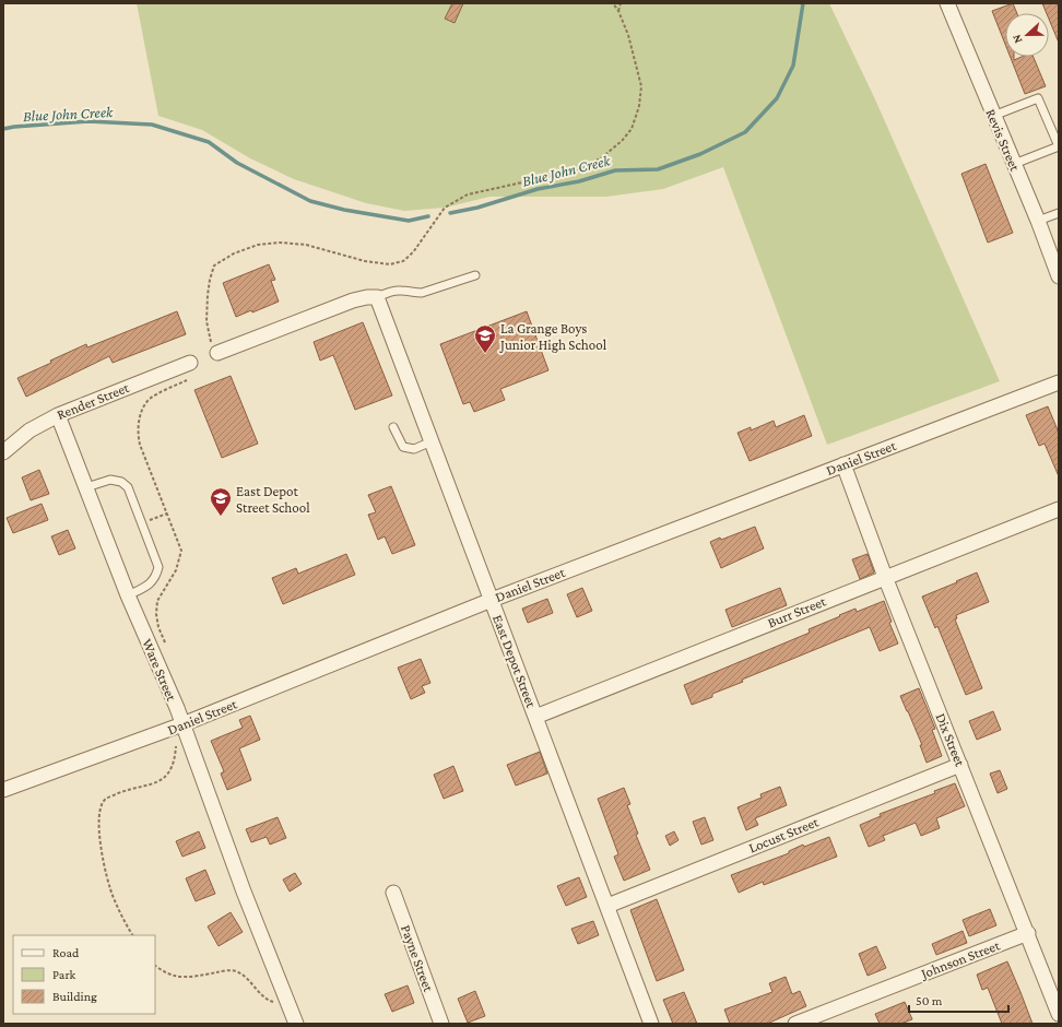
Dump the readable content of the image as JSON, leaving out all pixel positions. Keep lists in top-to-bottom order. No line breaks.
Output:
{"streets":{"street":["Revis Street","Render Street","Daniel Street","Burr Street","East Depot Street","Ware Street","Dix Street","Locust Street","Payne Street","Johnson Street"]},"crossings":[["Render Street","Ware Street"],["Daniel Street","East Depot Street"],["Daniel Street","Ware Street"],["Daniel Street","Dix Street"],["Burr Street","East Depot Street"],["Burr Street","Dix Street"],["East Depot Street","Locust Street"],["Dix Street","Locust Street"],["Dix Street","Johnson Street"]],"water":["Blue John Creek"],"places":{"school or university":["La Grange Boys Junior High School","East Depot Street School"]},"legend":["Road","Park","Building"],"scale_bar":"50 m","north":"left"}
